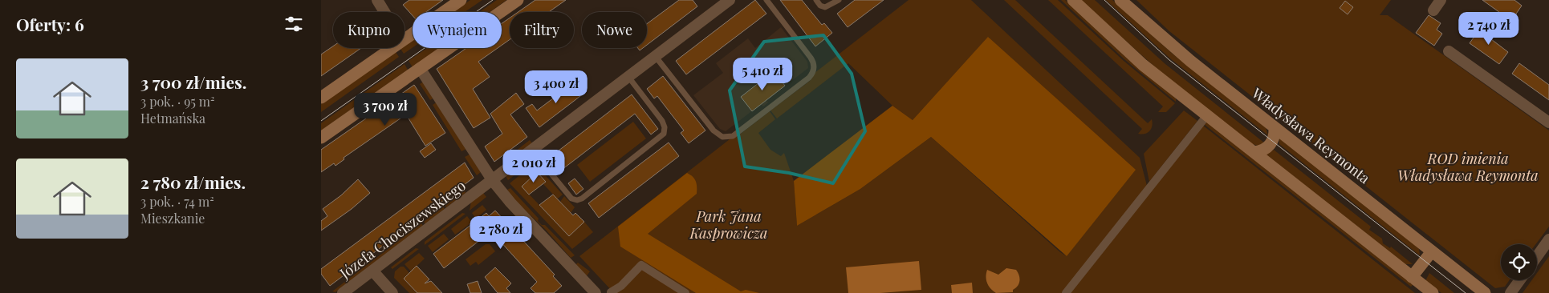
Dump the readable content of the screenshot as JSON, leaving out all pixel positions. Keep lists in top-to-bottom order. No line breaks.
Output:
{"streets":{"main road":["Władysława Reymonta"],"street":["Józefa Chociszewskiego"]},"parks":["ROD imienia Władysława Reymonta","Park Jana Kasprowicza"],"page":{"heading":"Oferty: 6","price":["2 740 zł","5 410 zł","3 400 zł","3 700 zł","2 010 zł","2 780 zł"],"chip":["Kupno","Wynajem","Filtry","Nowe"],"list":[{"name":"3 700 zł/mies.","note":"3 pok. · 95 m² · Hetmańska"},{"name":"2 780 zł/mies.","note":"3 pok. · 74 m² · Mieszkanie"}]}}
